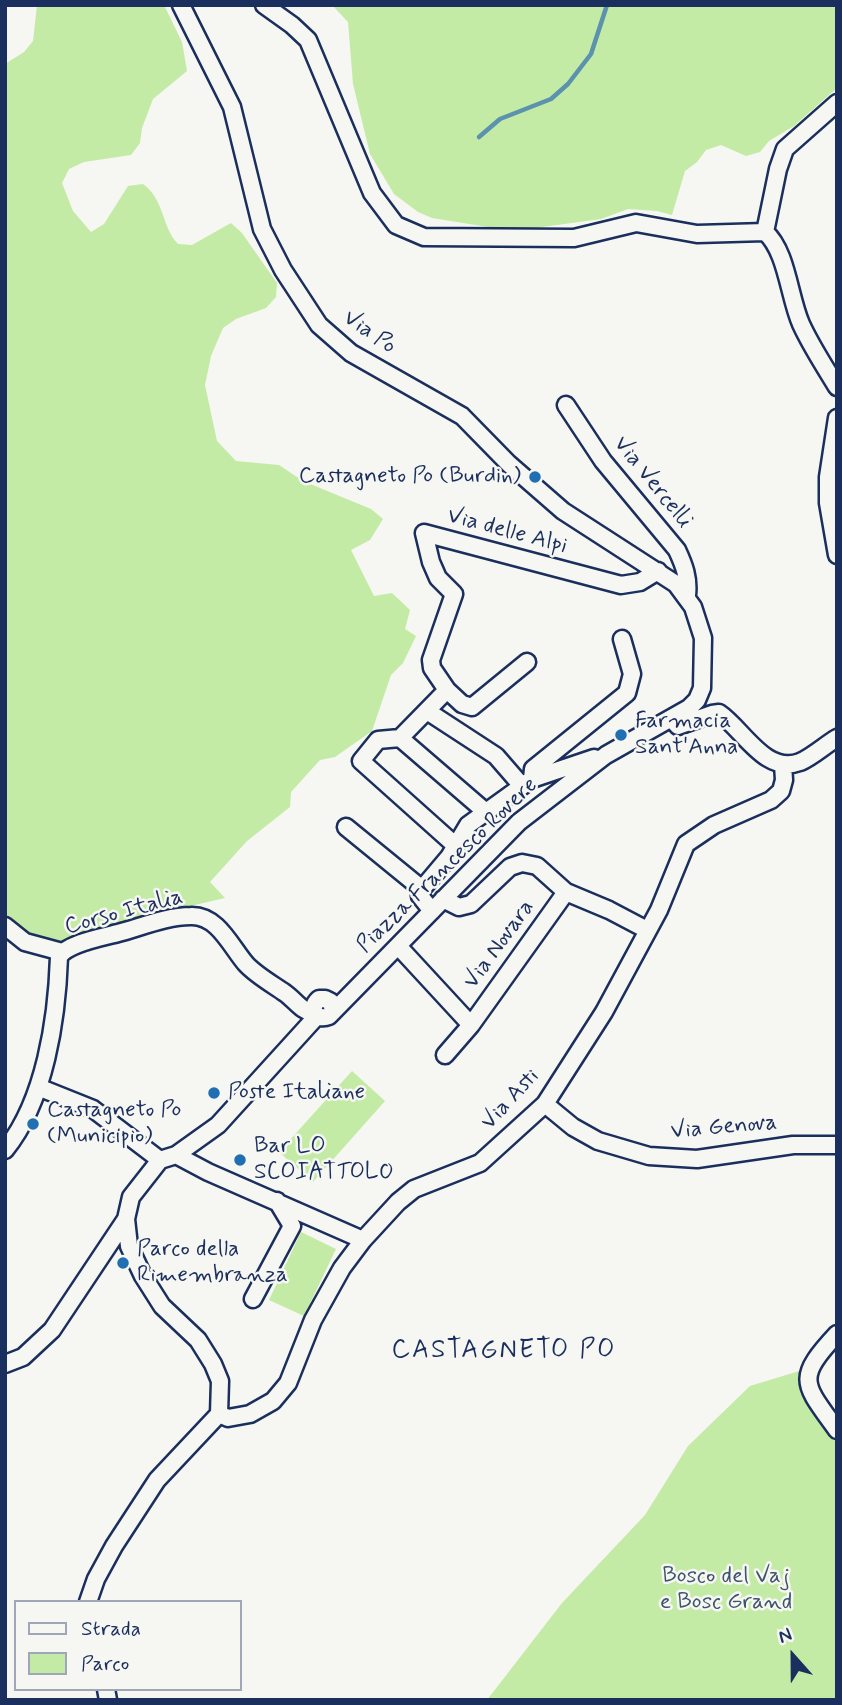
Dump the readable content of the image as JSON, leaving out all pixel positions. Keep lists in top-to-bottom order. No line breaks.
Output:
{"streets":{"street":["Via Po","Via Vercelli","Via delle Alpi","Piazza Francesco Rovere","Corso Italia","Via Novara","Via Asti","Via Genova"]},"crossings":[["Via Po","Via Vercelli"],["Via Po","Via delle Alpi"],["Via Vercelli","Piazza Francesco Rovere"],["Piazza Francesco Rovere","Corso Italia"],["Piazza Francesco Rovere","Via Novara"],["Via Asti","Via Genova"]],"districts":["CASTAGNETO PO"],"parks":["Bosco del Vaj e Bosc Grand"],"places":["Castagneto Po (Burdin)","Farmacia Sant'Anna","Poste Italiane","Castagneto Po (Municipio)","Bar LO SCOIATTOLO","Parco della Rimembranza"],"legend":["Strada","Parco"],"north":"top"}
